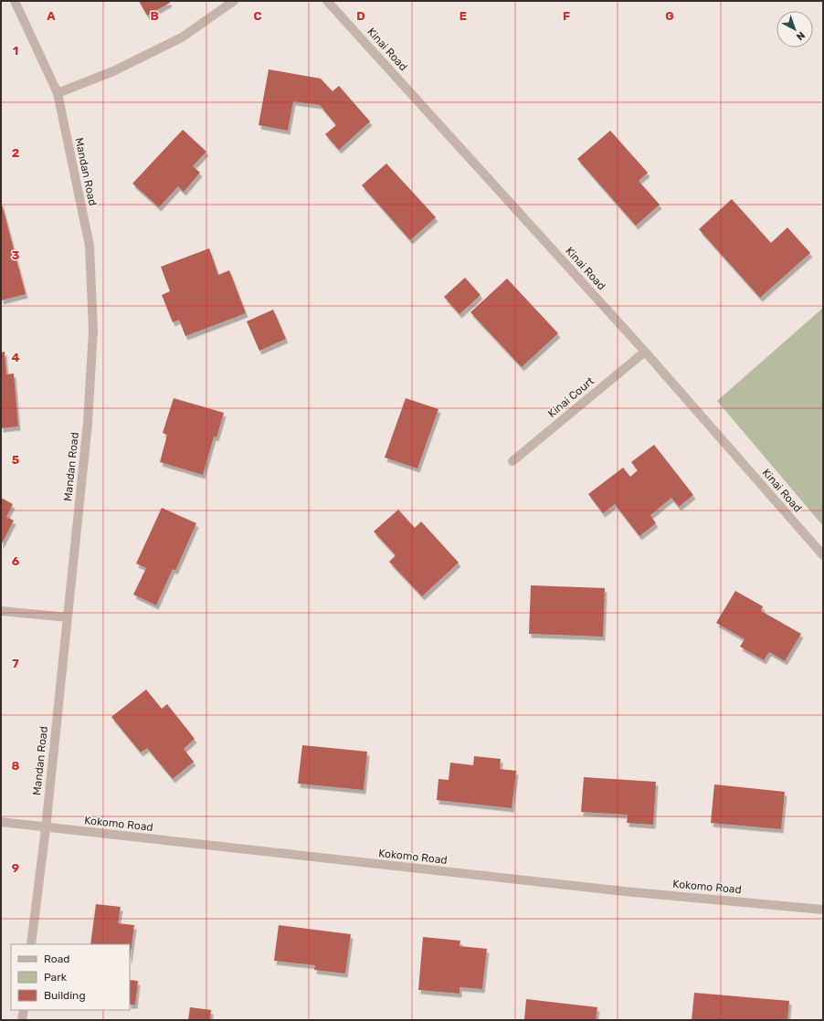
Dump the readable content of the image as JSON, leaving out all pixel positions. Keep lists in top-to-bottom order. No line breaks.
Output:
{"streets":{"street":["Kinai Road","Mandan Road","Kinai Court","Kokomo Road"]},"crossings":[["Kinai Road","Kinai Court"],["Mandan Road","Kokomo Road"]],"legend":["Road","Park","Building"],"north":"bottom right","grid":{"columns":["A","B","C","D","E","F","G"],"rows":["1","2","3","4","5","6","7","8","9"]}}
